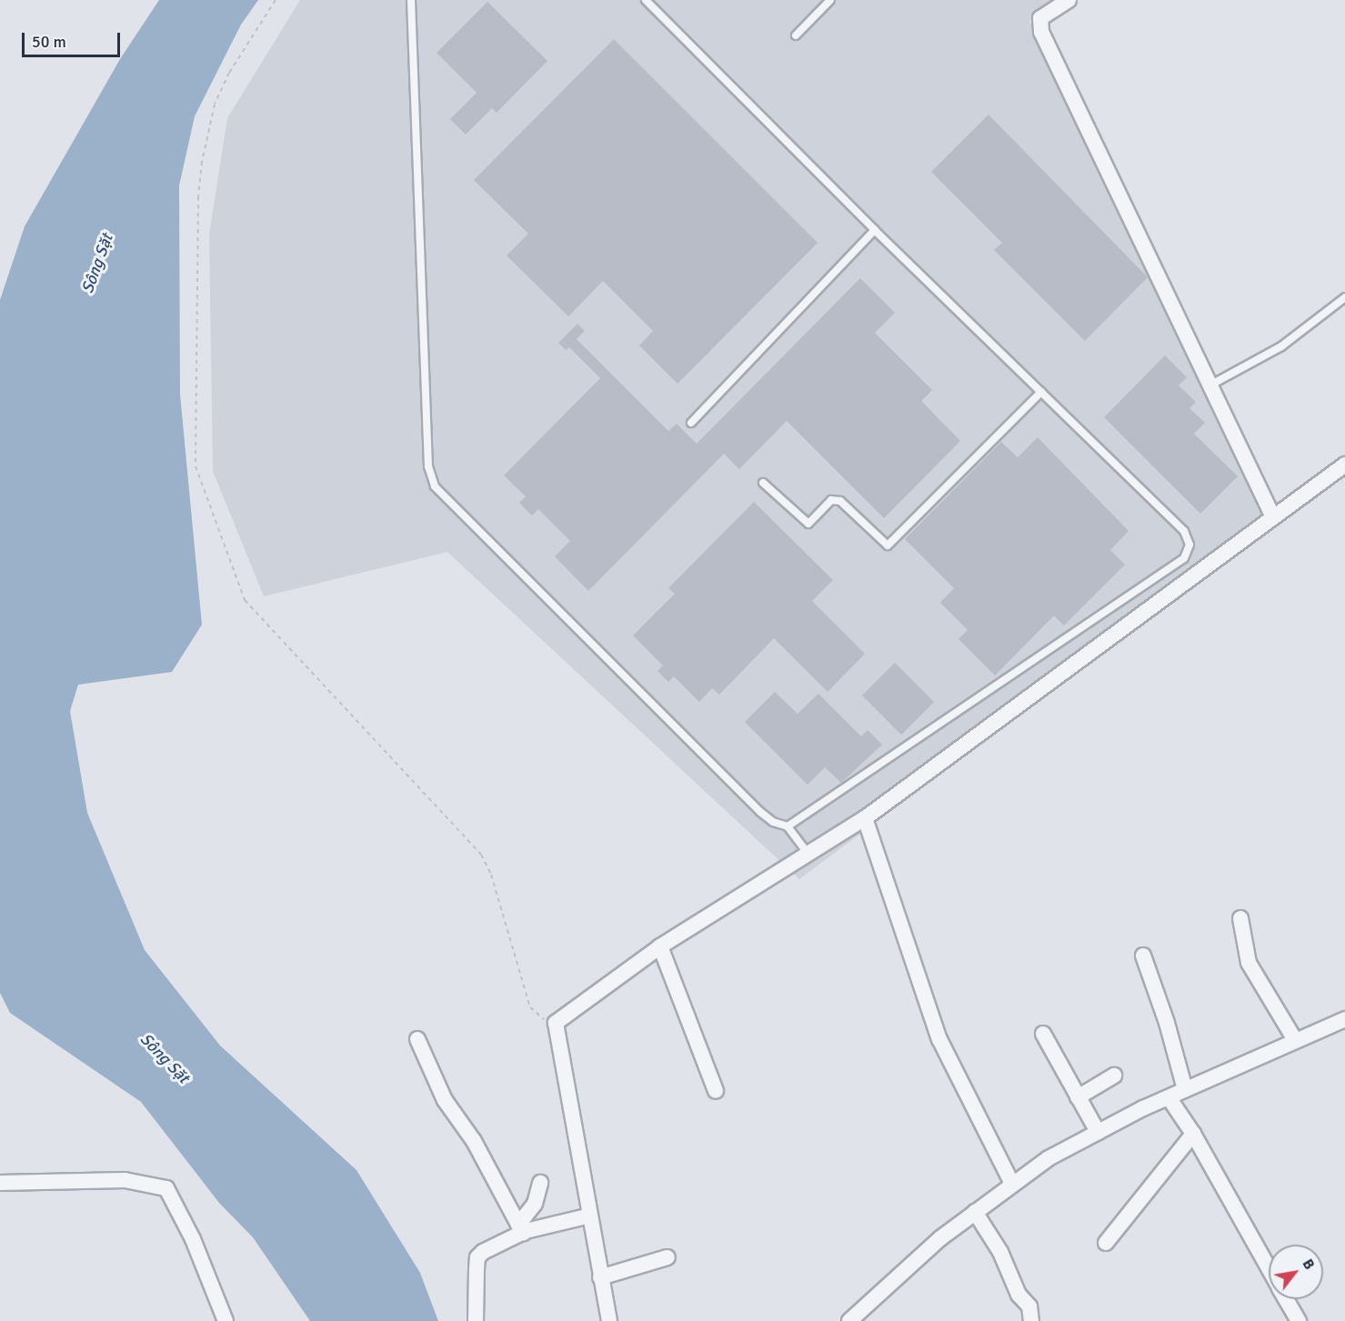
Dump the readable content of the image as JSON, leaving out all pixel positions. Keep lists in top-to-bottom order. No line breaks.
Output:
{"water":["Sông Sặt"],"scale_bar":"50 m","north":"top right"}
